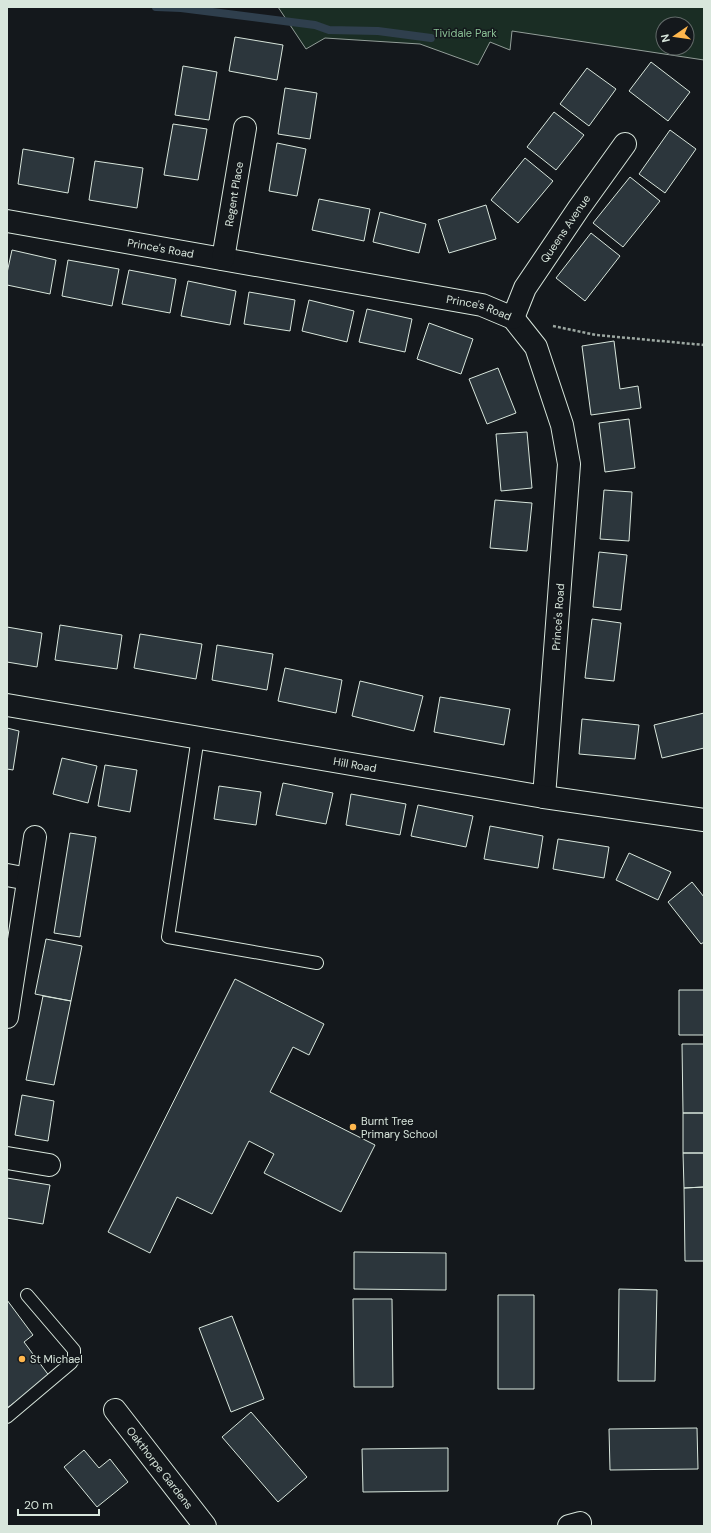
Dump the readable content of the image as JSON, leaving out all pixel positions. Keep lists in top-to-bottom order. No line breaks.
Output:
{"streets":{"street":["Regent Place","Queens Avenue","Prince's Road","Hill Road","Oakthorpe Gardens"]},"crossings":[["Regent Place","Prince's Road"],["Queens Avenue","Prince's Road"],["Prince's Road","Hill Road"]],"parks":["Tividale Park"],"places":["Burnt Tree Primary School","St Michael"],"scale_bar":"20 m","north":"left"}
